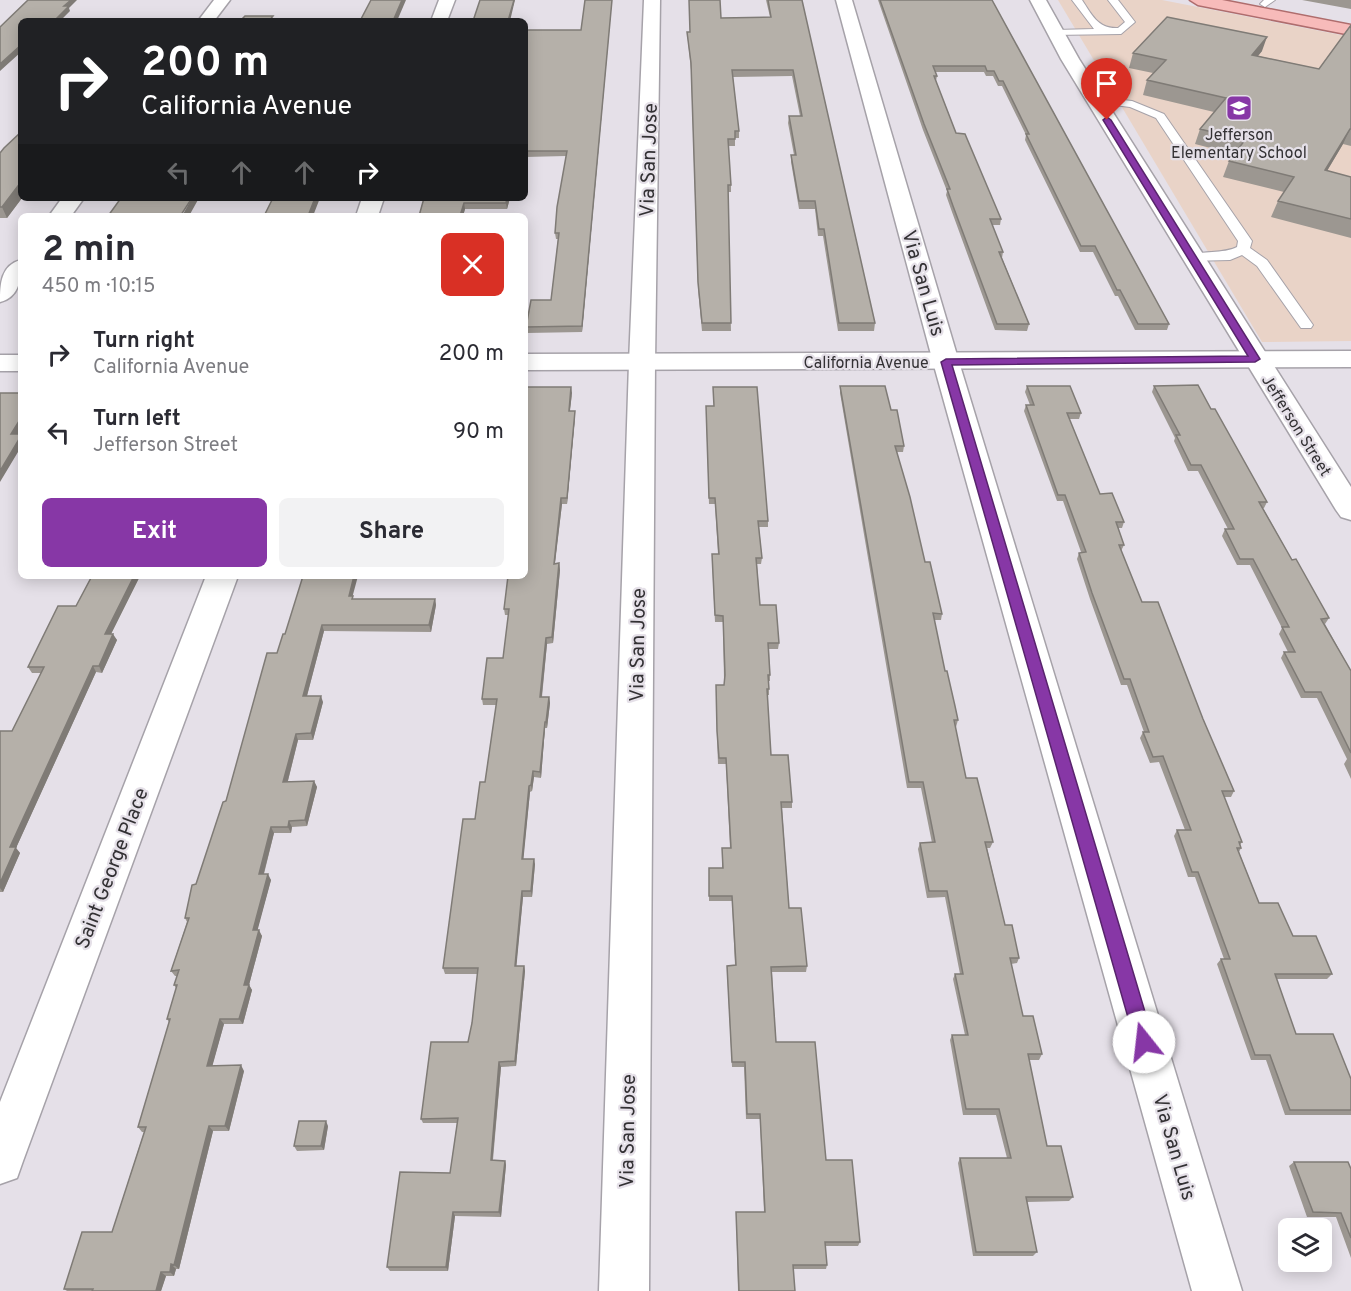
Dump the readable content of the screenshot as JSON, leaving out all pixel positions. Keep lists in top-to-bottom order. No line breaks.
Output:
{"streets":{"street":["Via San Jose","Via San Luis","California Avenue","Jefferson Street","Saint George Place"]},"crossings":[["Via San Jose","California Avenue"],["Via San Luis","California Avenue"],["California Avenue","Jefferson Street"]],"places":{"school or university":["Jefferson Elementary School"]},"page":{"turn":["200 m","California Avenue"],"heading":["2 min","450 m · 10:15"],"list":[{"name":"Turn right","note":"California Avenue","value":"200 m"},{"name":"Turn left","note":"Jefferson Street","value":"90 m"}],"buttons":["Exit","Share"]}}
